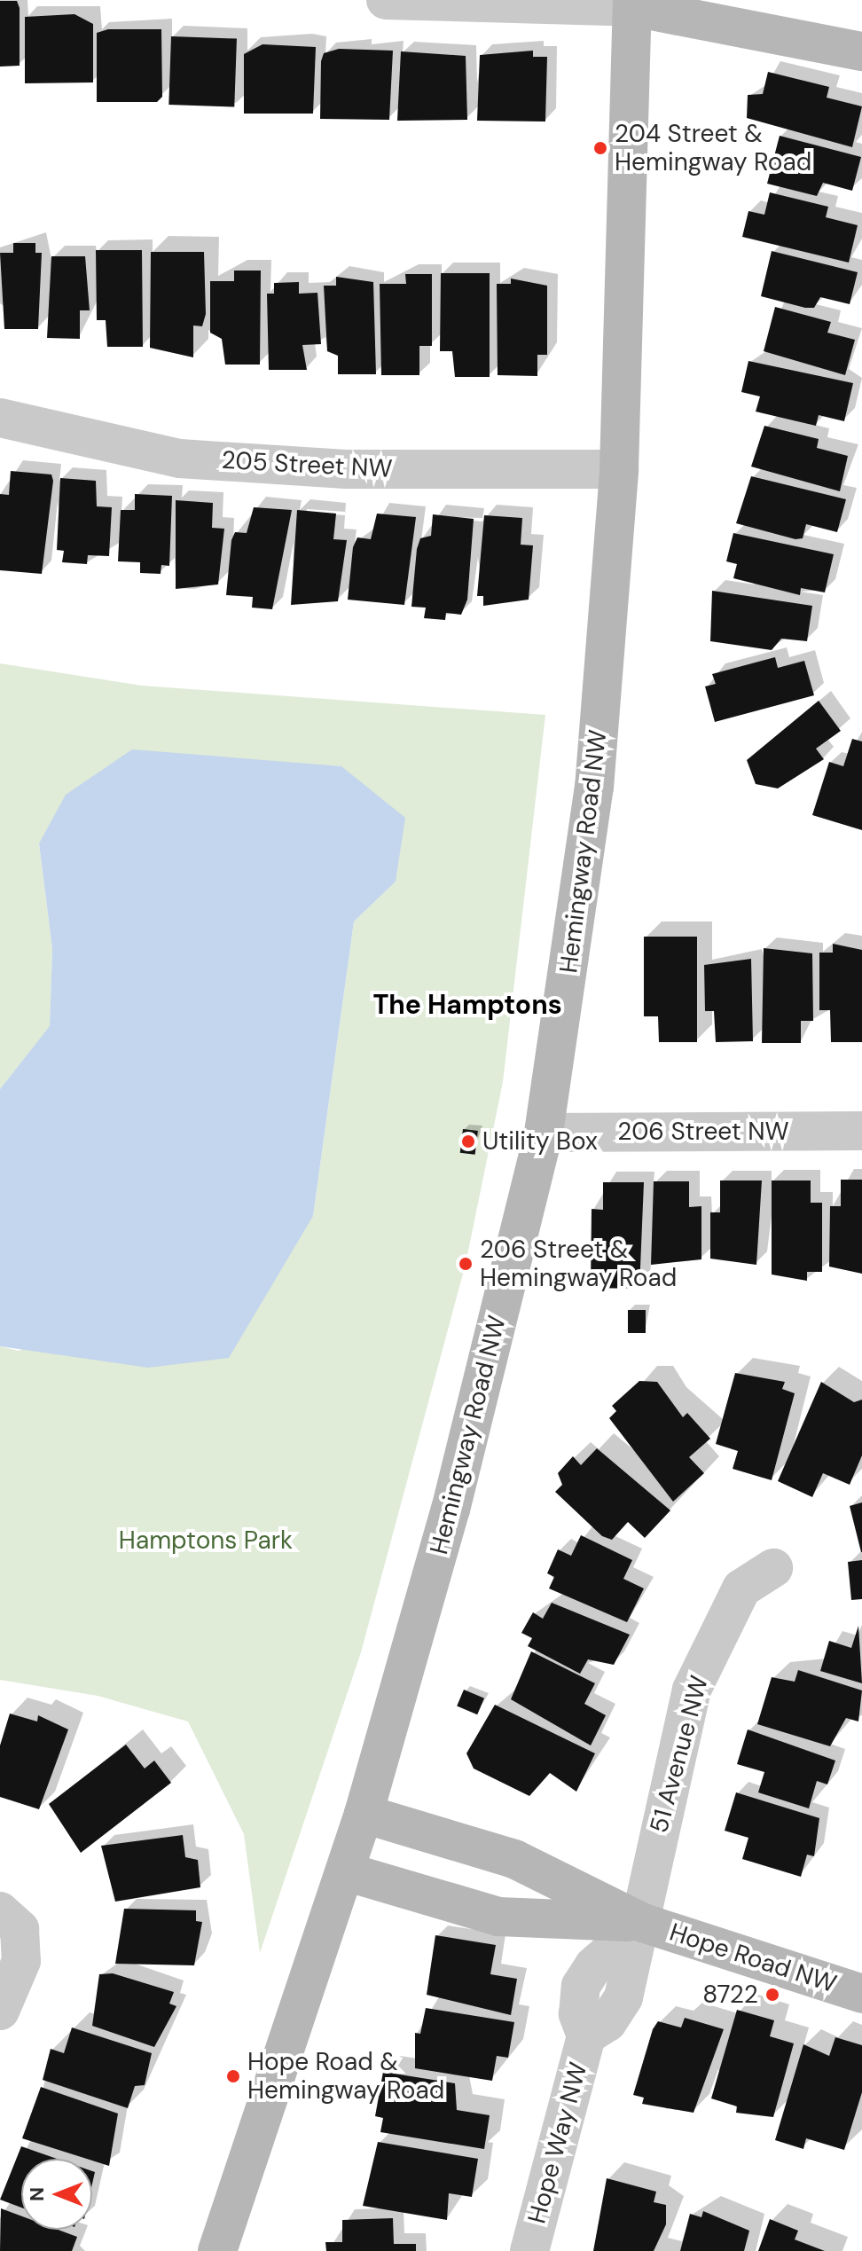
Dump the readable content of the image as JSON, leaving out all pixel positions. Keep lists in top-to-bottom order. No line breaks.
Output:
{"streets":{"street":["205 Street NW","Hemingway Road NW","206 Street NW","51 Avenue NW","Hope Road NW","Hope Way NW"]},"crossings":[["205 Street NW","Hemingway Road NW"],["Hemingway Road NW","206 Street NW"],["Hemingway Road NW","Hope Road NW"],["51 Avenue NW","Hope Road NW"],["51 Avenue NW","Hope Way NW"],["Hope Road NW","Hope Way NW"]],"districts":["The Hamptons"],"parks":["Hamptons Park"],"places":["204 Street & Hemingway Road","Utility Box","206 Street & Hemingway Road","8722","Hope Road & Hemingway Road"],"north":"left"}
